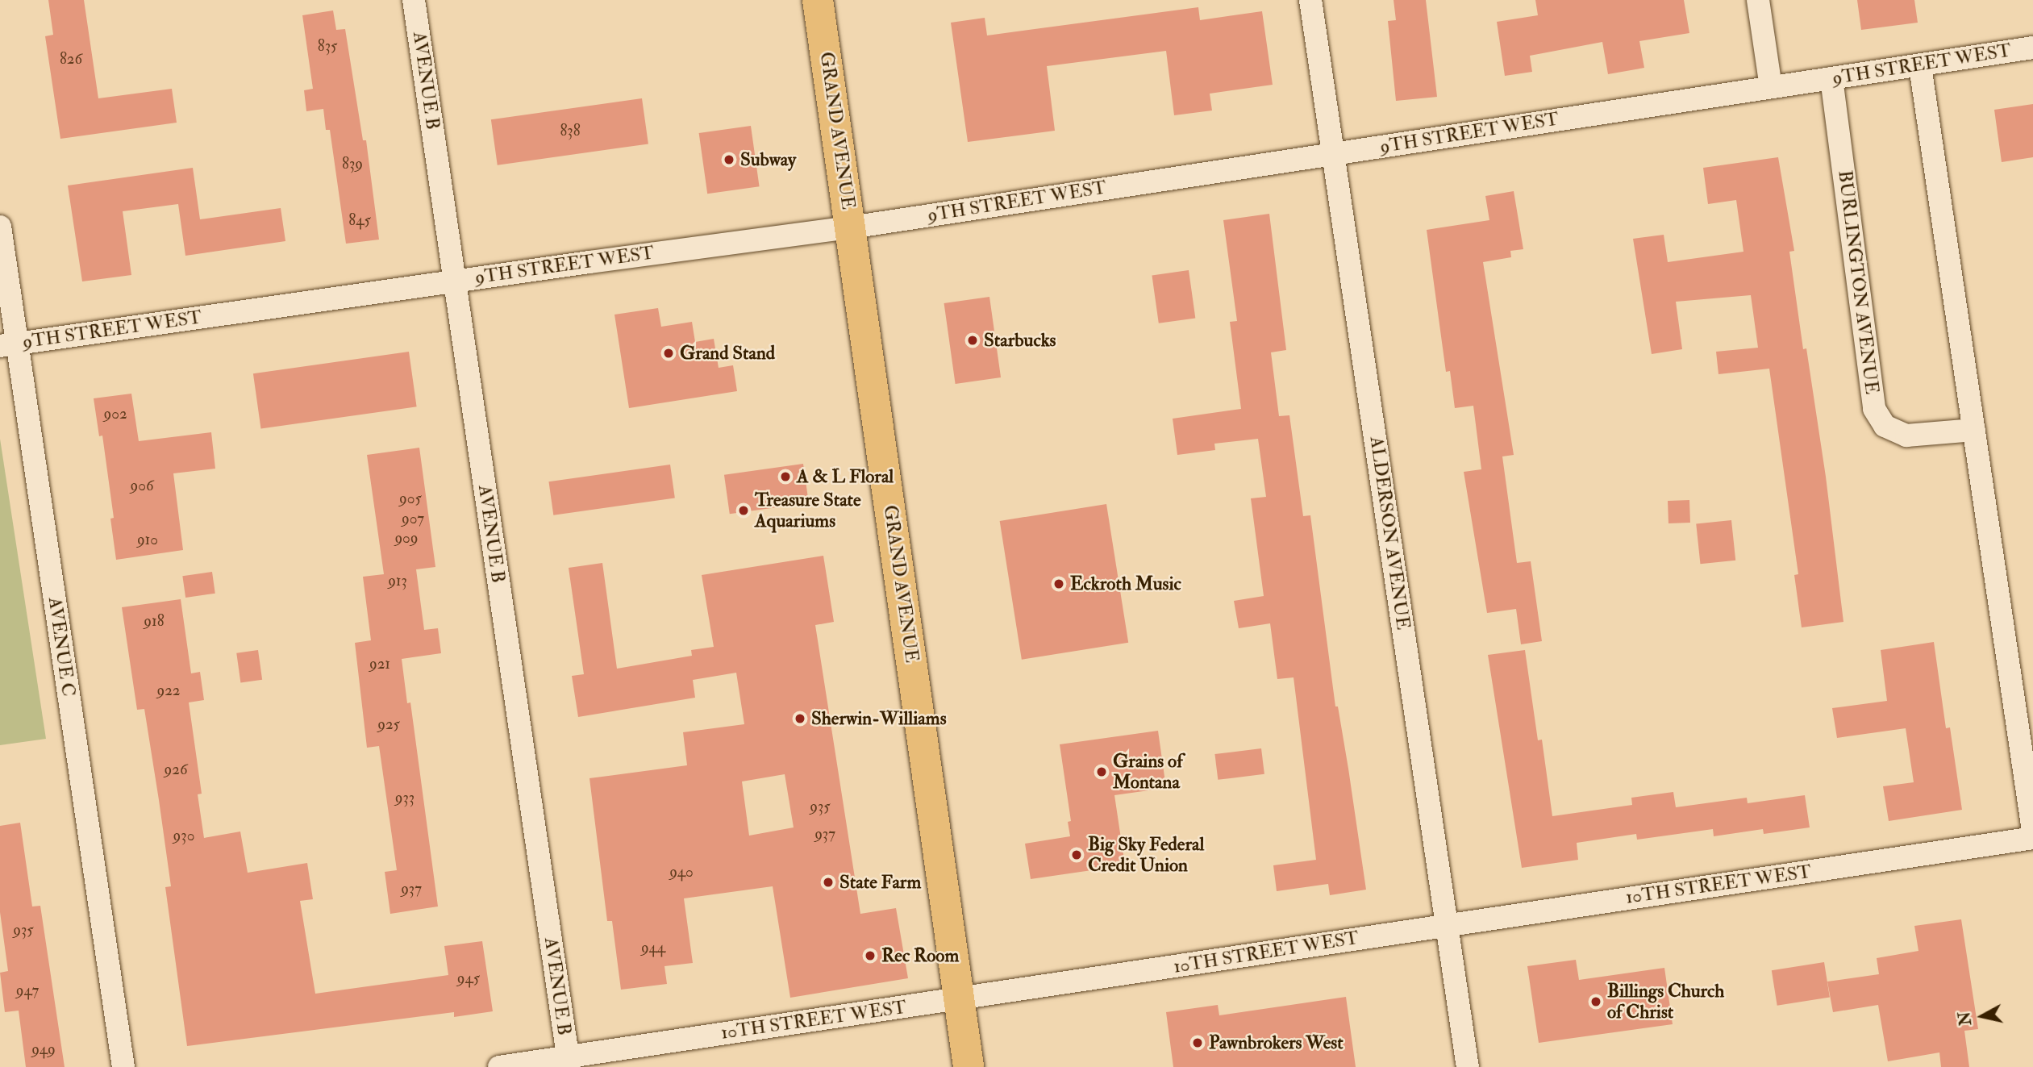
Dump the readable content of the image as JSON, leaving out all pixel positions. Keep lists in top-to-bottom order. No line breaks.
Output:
{"streets":{"main road":["GRAND AVENUE"],"street":["9TH STREET WEST","AVENUE B","BURLINGTON AVENUE","ALDERSON AVENUE","AVENUE C","10TH STREET WEST"]},"crossings":[["9TH STREET WEST","AVENUE B"],["9TH STREET WEST","GRAND AVENUE"],["9TH STREET WEST","BURLINGTON AVENUE"],["9TH STREET WEST","ALDERSON AVENUE"],["9TH STREET WEST","AVENUE C"],["AVENUE B","10TH STREET WEST"],["GRAND AVENUE","10TH STREET WEST"],["ALDERSON AVENUE","10TH STREET WEST"]],"places":["Subway","Starbucks","Grand Stand","A & L Floral","Treasure State Aquariums","Eckroth Music","Sherwin-Williams","Grains of Montana","Big Sky Federal Credit Union","State Farm","Rec Room","Billings Church of Christ","Pawnbrokers West"],"house_numbers":["835","826","838","839","845","902","906","905","907","909","910","913","918","921","922","925","926","933","935","937","930","940","937","935","944","945","947","949"],"north":"left"}
